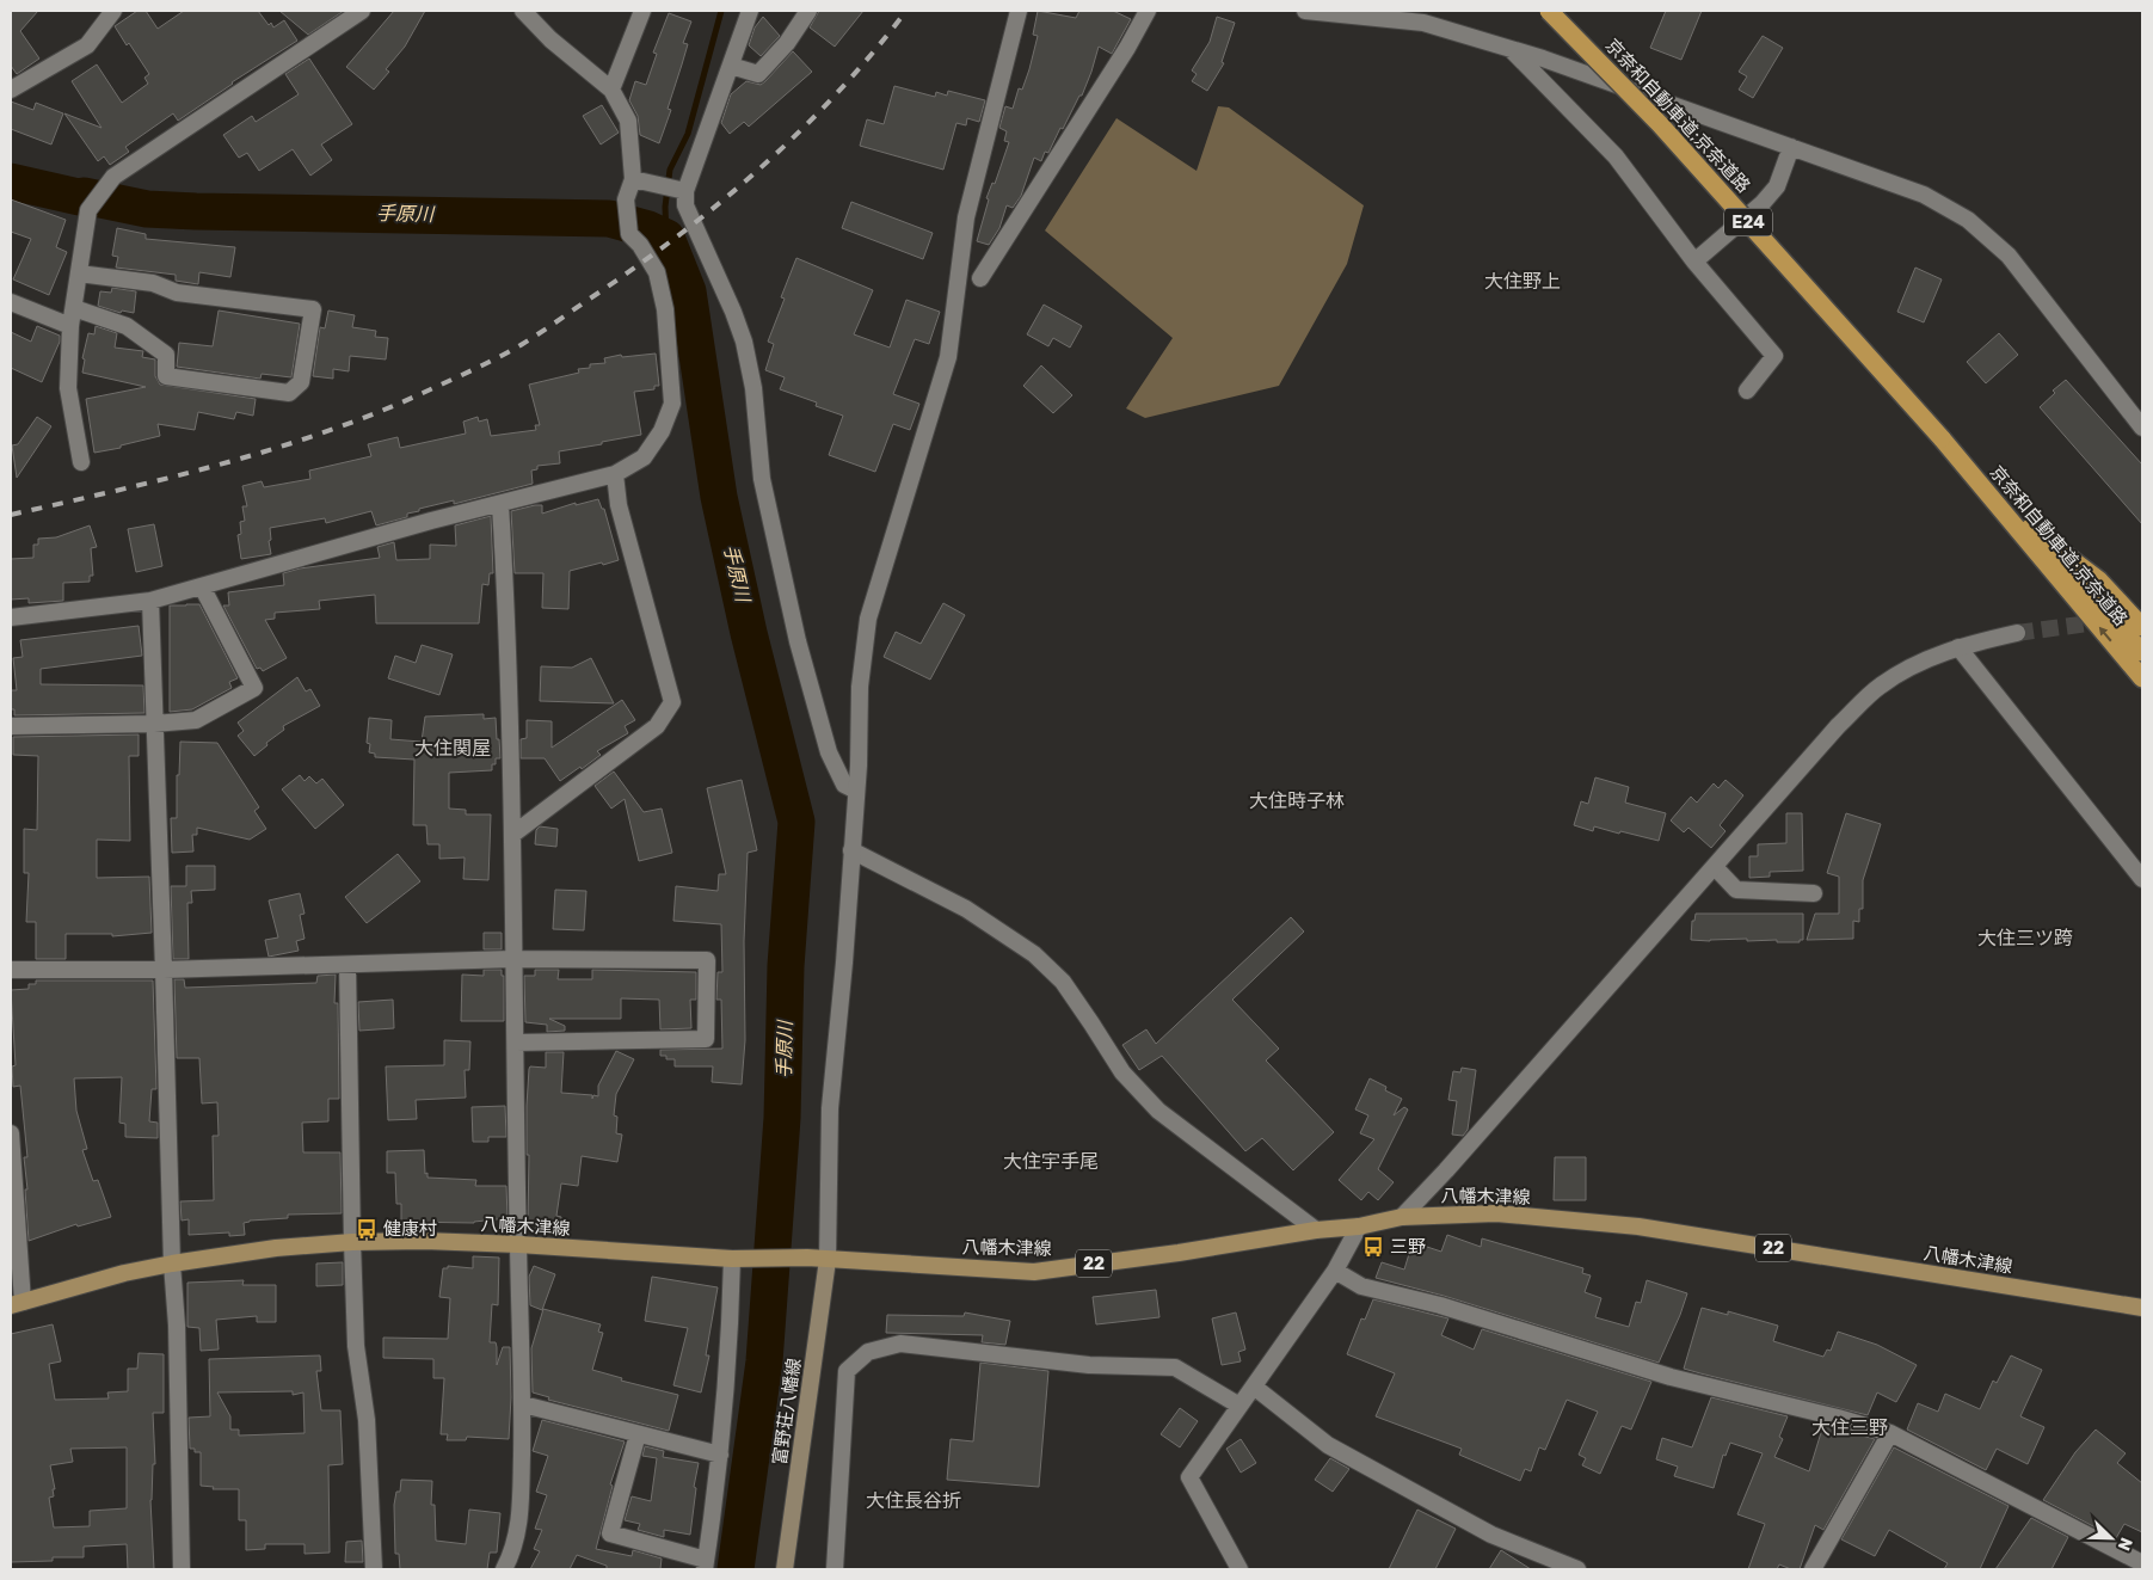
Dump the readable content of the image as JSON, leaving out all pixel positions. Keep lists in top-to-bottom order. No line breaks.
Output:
{"streets":{"highway":["京奈和自動車道;京奈道路","E24"],"main road":["八幡木津線","22","富野荘八幡線"]},"crossings":[["八幡木津線","富野荘八幡線"]],"districts":["大住野上","大住関屋","大住時子林","大住三ツ跨","大住宇手尾","大住三野","大住長谷折"],"water":["手原川"],"places":{"bus stop":["健康村","三野"]},"north":"bottom right"}
